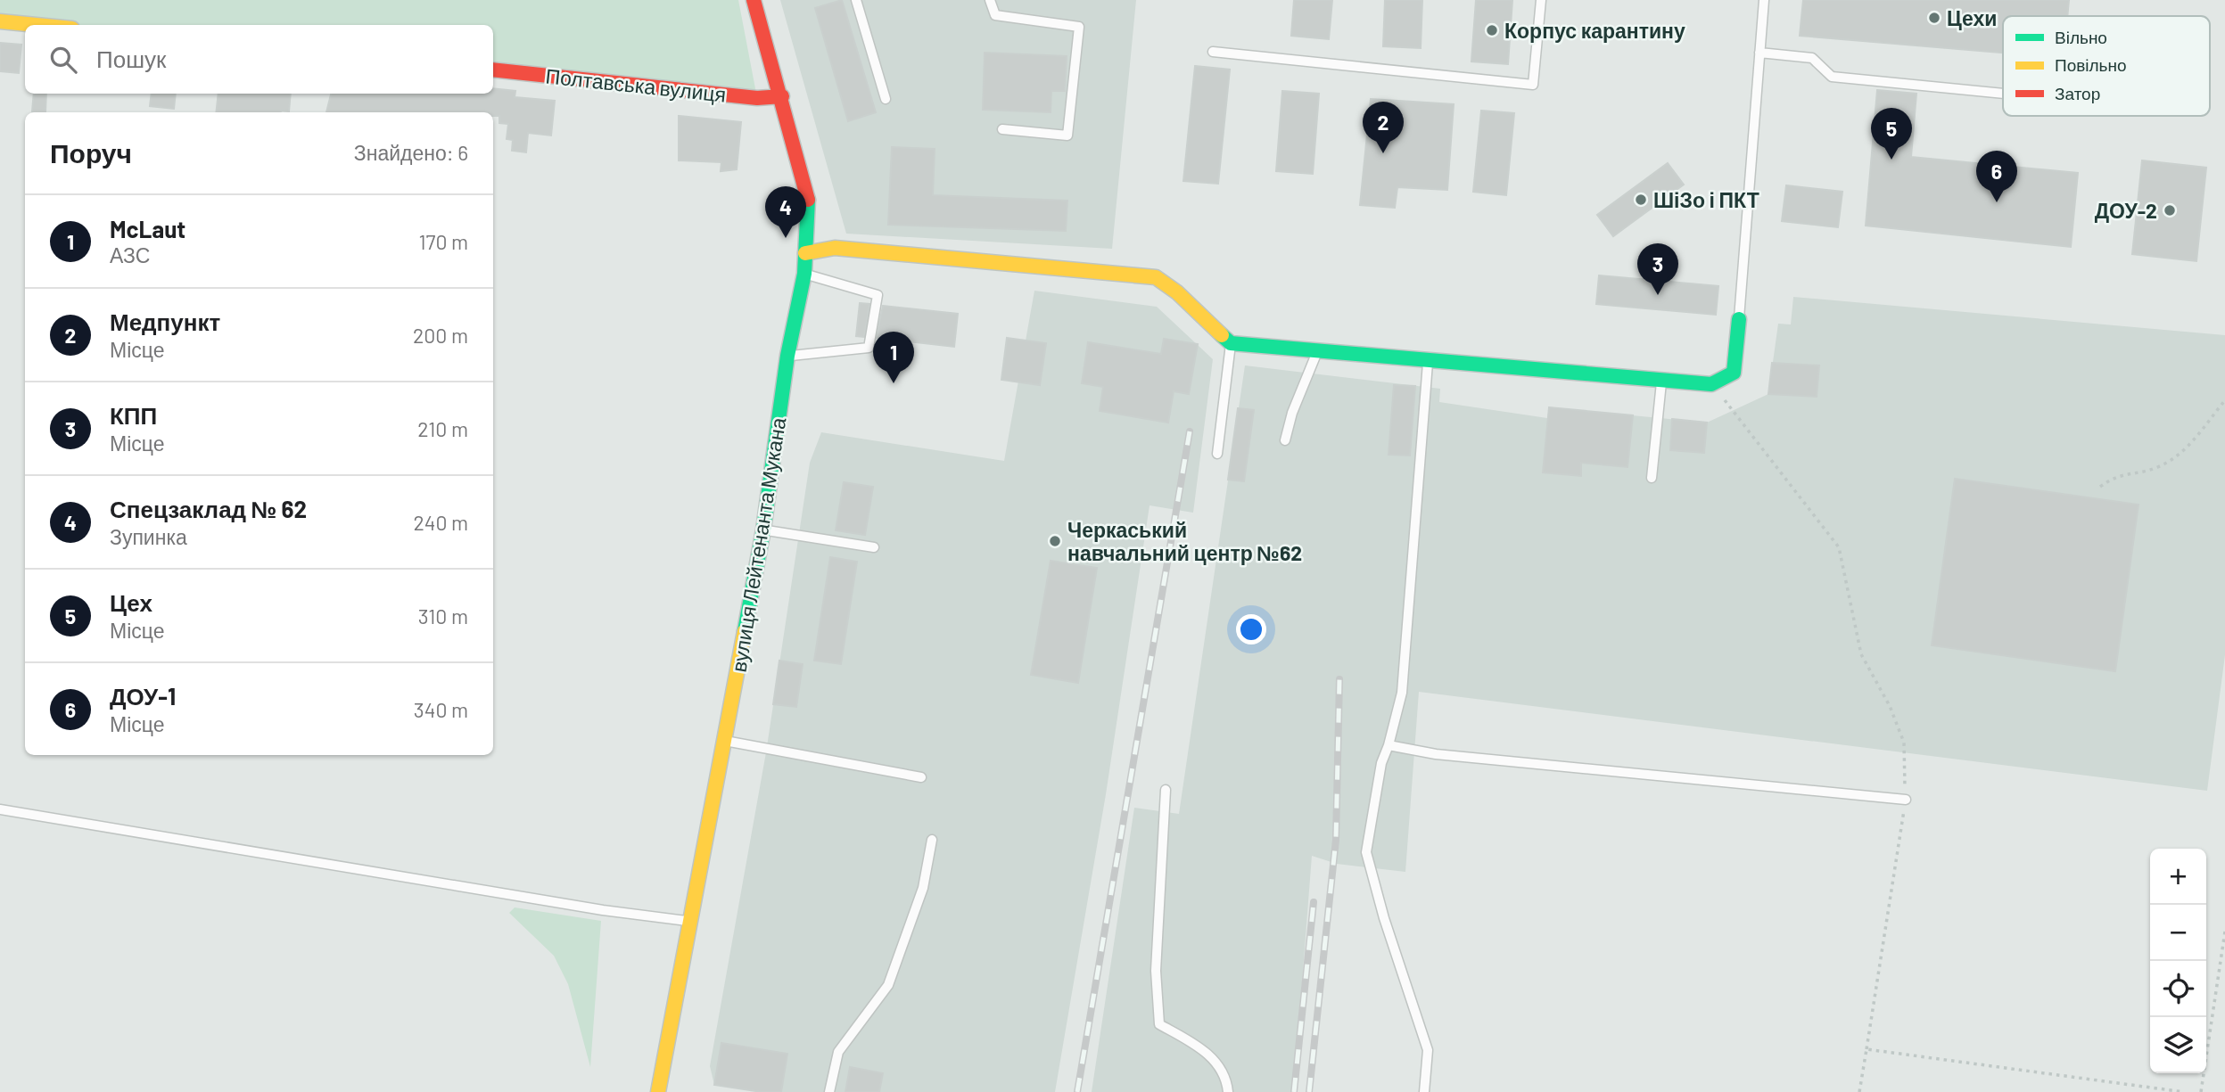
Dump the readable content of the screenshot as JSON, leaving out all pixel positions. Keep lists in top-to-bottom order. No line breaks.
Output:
{"streets":{"street":["Полтавська вулиця","вулиця Лейтенанта Мукана"]},"crossings":[["Полтавська вулиця","вулиця Лейтенанта Мукана"]],"places":["Цехи","Корпус карантину","ШіЗо і ПКТ","ДОУ-2","Черкаський навчальний центр №62"],"legend":["Вільно","Повільно","Затор"],"page":{"search":"Пошук","pins":["2","5","6","4","3","1"],"heading":["Поруч","Знайдено: 6"],"list":[{"mark":"1","name":"McLaut","note":"АЗС","value":"170 m"},{"mark":"2","name":"Медпункт","note":"Місце","value":"200 m"},{"mark":"3","name":"КПП","note":"Місце","value":"210 m"},{"mark":"4","name":"Спецзаклад № 62","note":"Зупинка","value":"240 m"},{"mark":"5","name":"Цех","note":"Місце","value":"310 m"},{"mark":"6","name":"ДОУ-1","note":"Місце","value":"340 m"}],"map_buttons":["+","−"]}}
